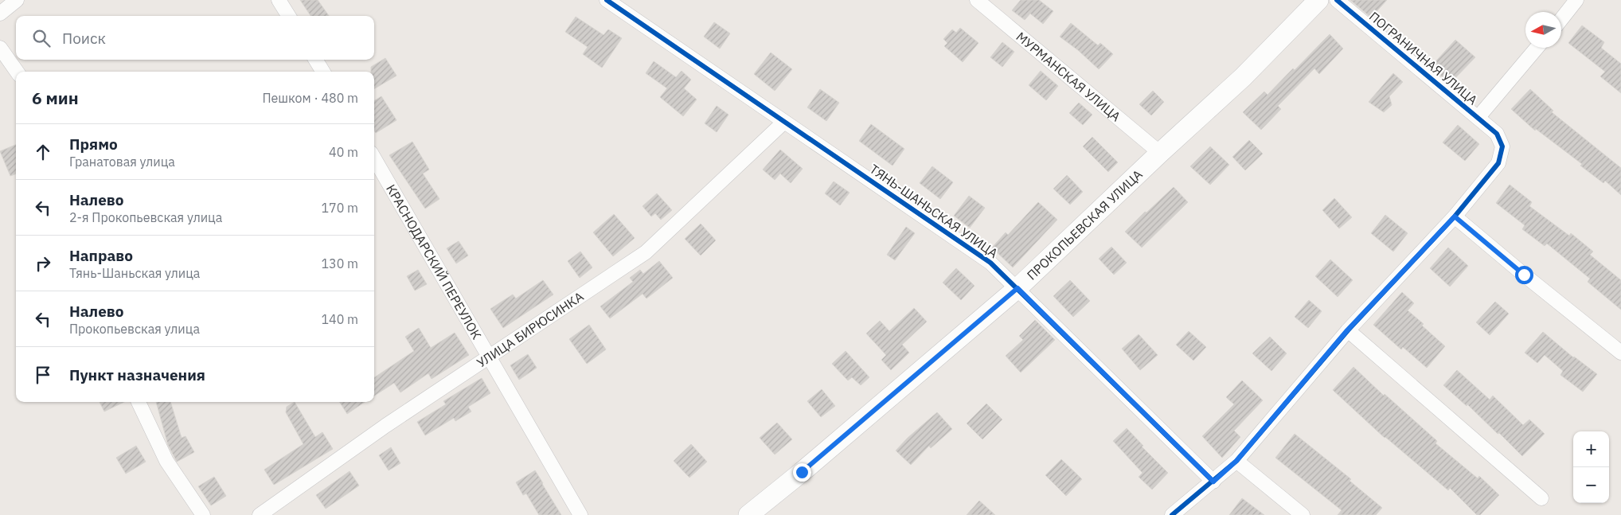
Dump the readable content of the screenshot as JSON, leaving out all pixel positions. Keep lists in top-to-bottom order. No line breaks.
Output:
{"streets":{"main road":["ПРОКОПЬЕВСКАЯ УЛИЦА"],"street":["ПОГРАНИЧНАЯ УЛИЦА","МУРМАНСКАЯ УЛИЦА","ТЯНЬ-ШАНЬСКАЯ УЛИЦА","КРАСНОДАРСКИЙ ПЕРЕУЛОК","УЛИЦА БИРЮСИНКА"]},"crossings":[["МУРМАНСКАЯ УЛИЦА","ПРОКОПЬЕВСКАЯ УЛИЦА"],["ТЯНЬ-ШАНЬСКАЯ УЛИЦА","ПРОКОПЬЕВСКАЯ УЛИЦА"],["ТЯНЬ-ШАНЬСКАЯ УЛИЦА","УЛИЦА БИРЮСИНКА"],["КРАСНОДАРСКИЙ ПЕРЕУЛОК","УЛИЦА БИРЮСИНКА"]],"north":"left","page":{"search":"Поиск","heading":["6 мин","Пешком · 480 m"],"list":[["Прямо","Гранатовая улица","40 m"],["Налево","2-я Прокопьевская улица","170 m"],["Направо","Тянь-Шаньская улица","130 m"],["Налево","Прокопьевская улица","140 m"],"Пункт назначения"],"map_buttons":["+","−"]}}
